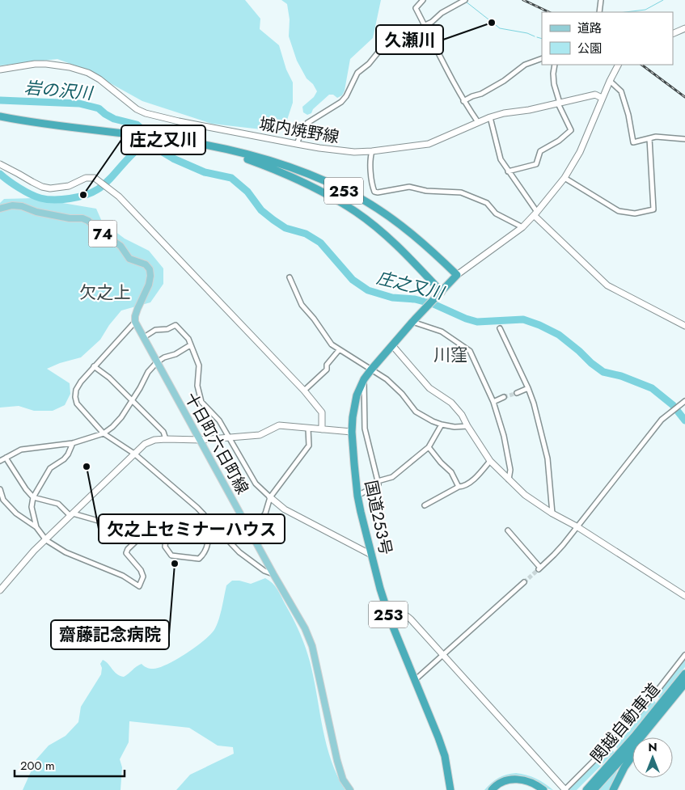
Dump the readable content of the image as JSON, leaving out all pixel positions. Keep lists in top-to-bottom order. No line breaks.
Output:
{"streets":{"highway":["253","国道253号","関越自動車道"],"main road":["74","十日町六日町線"],"street":["城内焼野線"]},"crossings":[["253","国道253号"],["74","十日町六日町線"]],"districts":["欠之上","川窪"],"water":["岩の沢川","庄之又川"],"places":["久瀬川","庄之又川","欠之上セミナーハウス","齋藤記念病院"],"legend":["道路","公園"],"scale_bar":"200 m","north":"top"}
